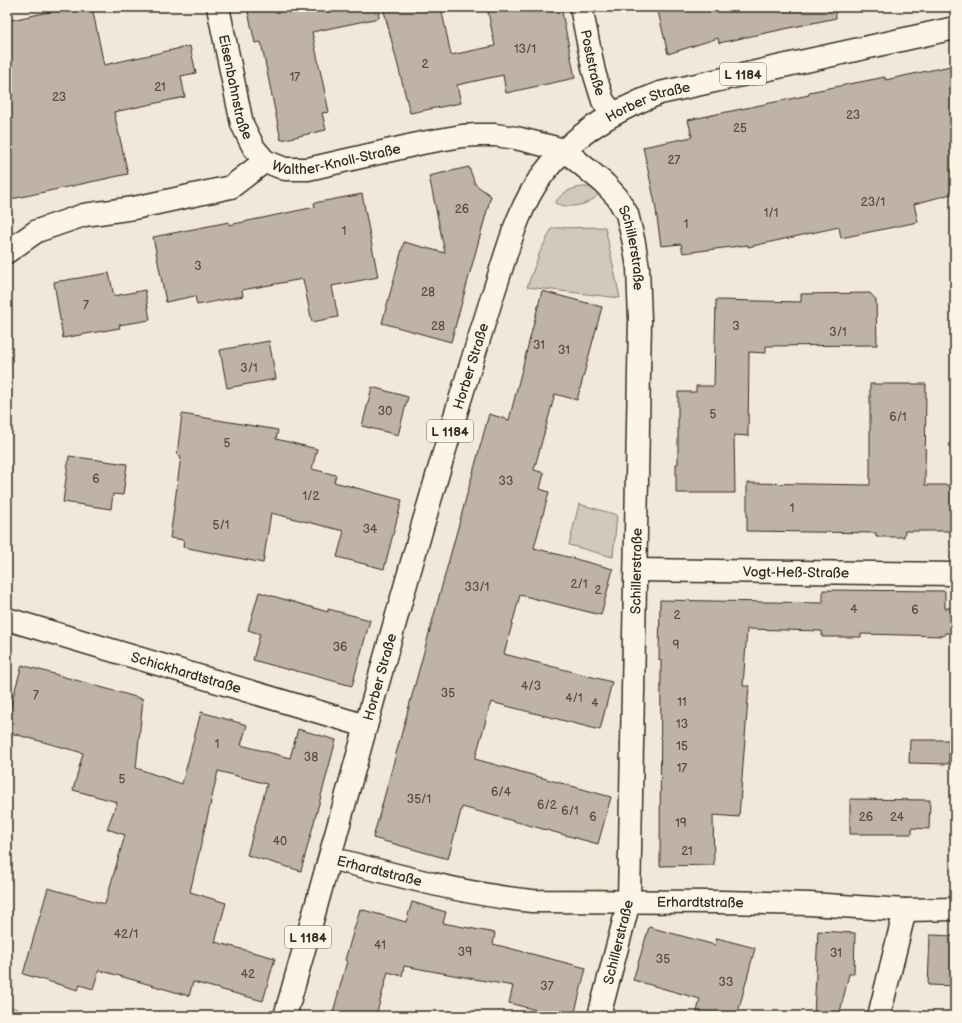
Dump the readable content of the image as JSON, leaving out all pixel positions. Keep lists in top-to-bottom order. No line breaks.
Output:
{"streets":{"street":["Poststraße","L 1184","Eisenbahnstraße","Horber Straße","Walther-Knoll-Straße","Schillerstraße","Vogt-Heß-Straße","Schickhardtstraße","Erhardtstraße"]},"crossings":[["Poststraße","Horber Straße"],["Eisenbahnstraße","Walther-Knoll-Straße"],["Horber Straße","Walther-Knoll-Straße"],["Horber Straße","Schillerstraße"],["Horber Straße","Schickhardtstraße"],["Horber Straße","Erhardtstraße"],["Walther-Knoll-Straße","Schillerstraße"],["Schillerstraße","Vogt-Heß-Straße"],["Schillerstraße","Erhardtstraße"]],"house_numbers":["13/1","2","17","21","23","23","25","27","23/1","26","1/1","1","1","3","28","7","28","3","3/1","31","31","3/1","30","5","6/1","5","6","33","1/2","1","5/1","34","2/1","33/1","2","4","6","2","9","36","4/3","35","7","4/1","11","4","13","1","15","38","17","5","6/4","35/1","6/2","6/1","6","26","24","19","40","21","42/1","41","39","31","35","42","33","37"]}
